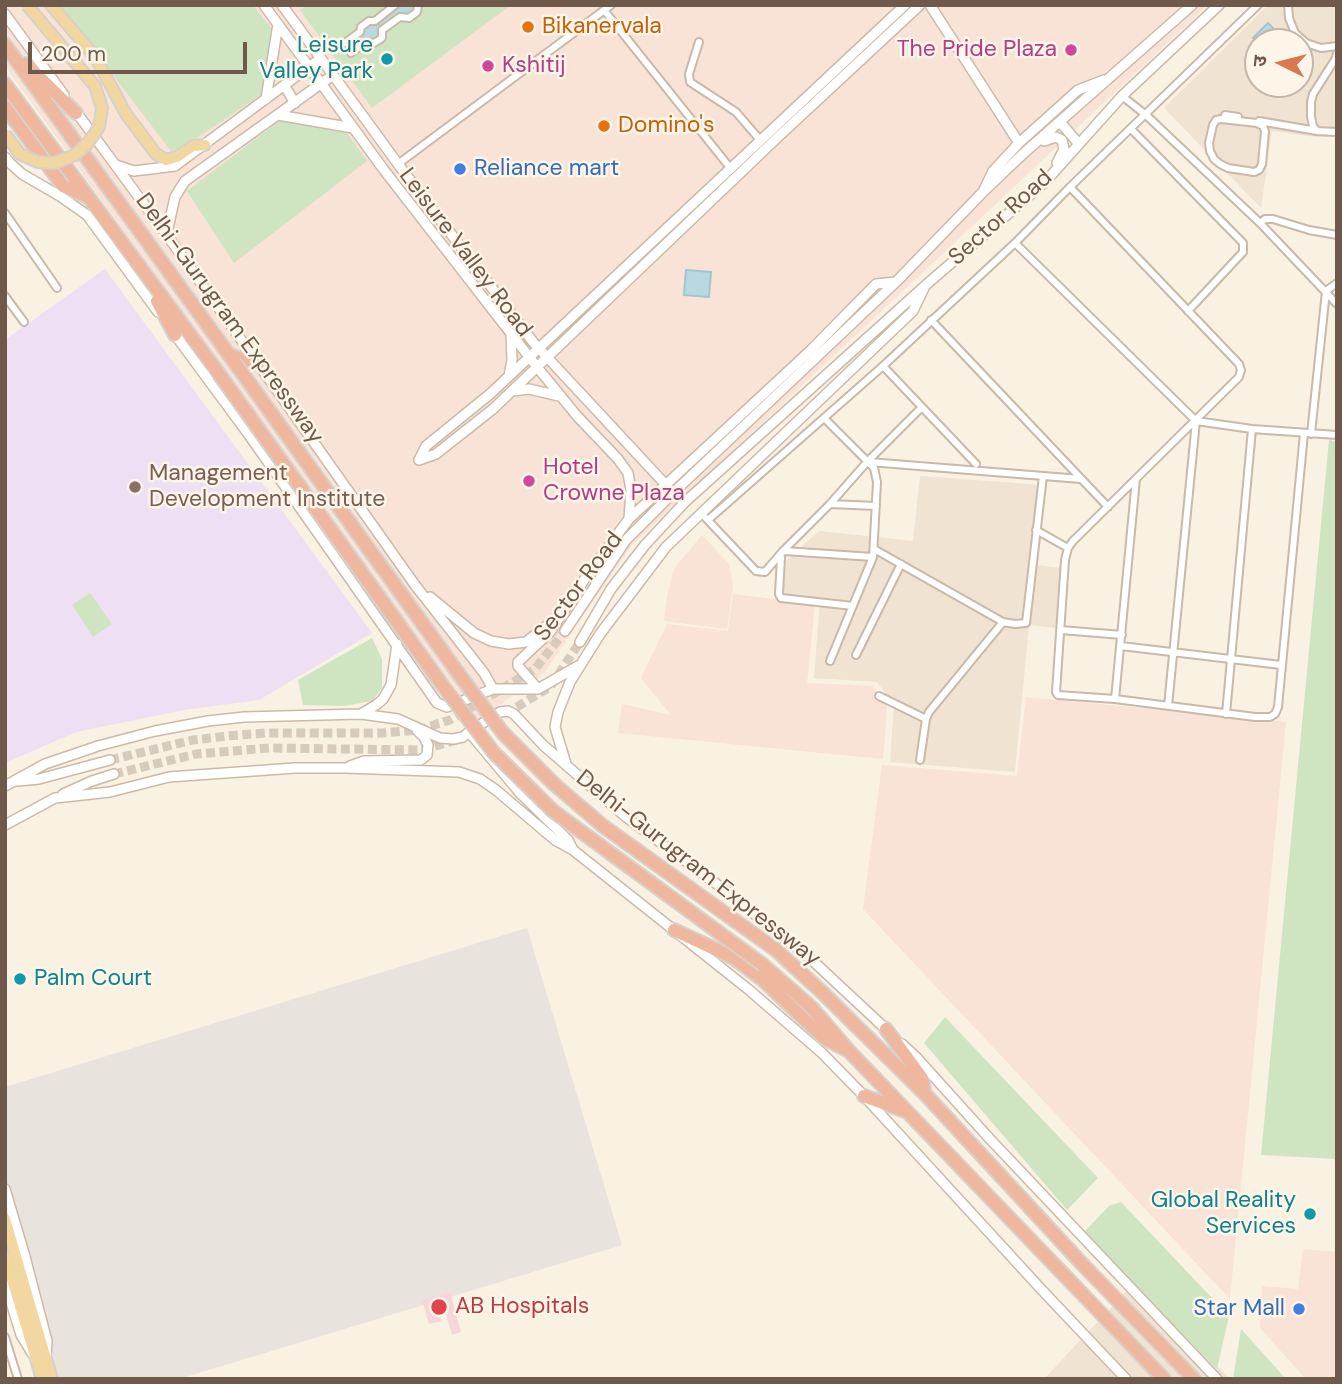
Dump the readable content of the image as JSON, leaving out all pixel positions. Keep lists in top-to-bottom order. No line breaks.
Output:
{"streets":{"highway":["Delhi-Gurugram Expressway"],"main road":["Sector Road","Leisure Valley Road"]},"crossings":[["Sector Road","Leisure Valley Road"]],"places":["Bikanervala","The Pride Plaza","Leisure Valley Park","Kshitij","Domino's","Reliance mart","Hotel Crowne Plaza","Management Development Institute","Palm Court","Global Reality Services","AB Hospitals","Star Mall"],"scale_bar":"200 m","north":"left"}
